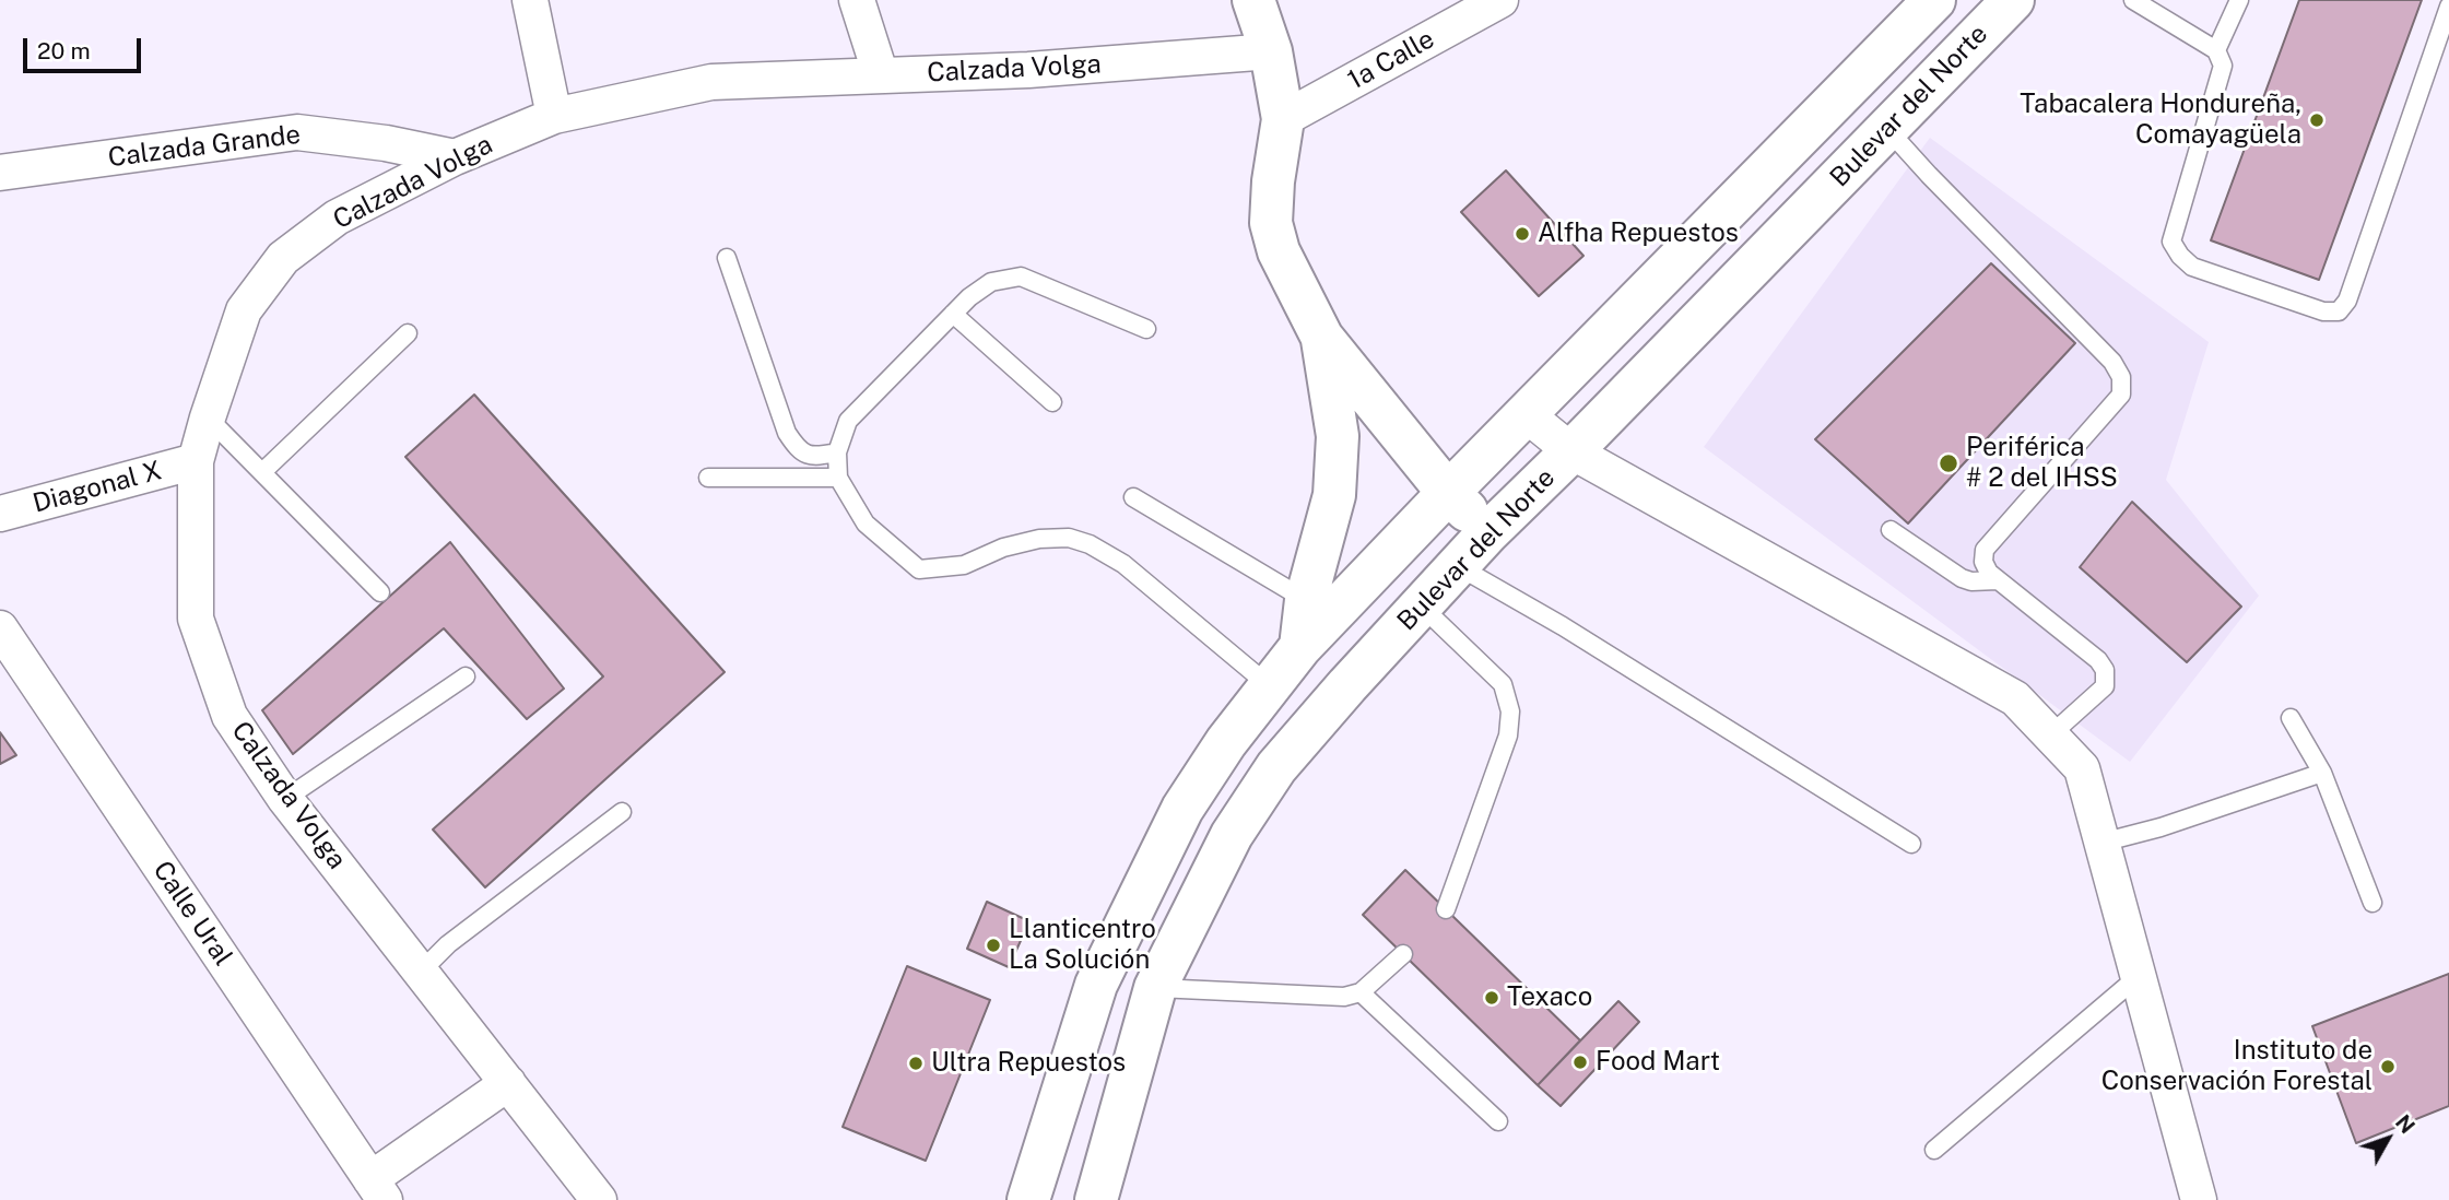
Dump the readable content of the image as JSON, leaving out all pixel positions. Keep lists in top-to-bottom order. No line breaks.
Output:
{"streets":{"main road":["Bulevar del Norte"],"street":["1a Calle","Calzada Volga","Calzada Grande","Diagonal X","Calle Ural"]},"crossings":[["Calzada Volga","Calzada Grande"],["Calzada Volga","Diagonal X"]],"places":["Tabacalera Hondureña, Comayagüela","Alfha Repuestos","Periférica # 2 del IHSS","Llanticentro La Solución","Texaco","Food Mart","Ultra Repuestos","Instituto de Conservación Forestal"],"scale_bar":"20 m","north":"top right"}
